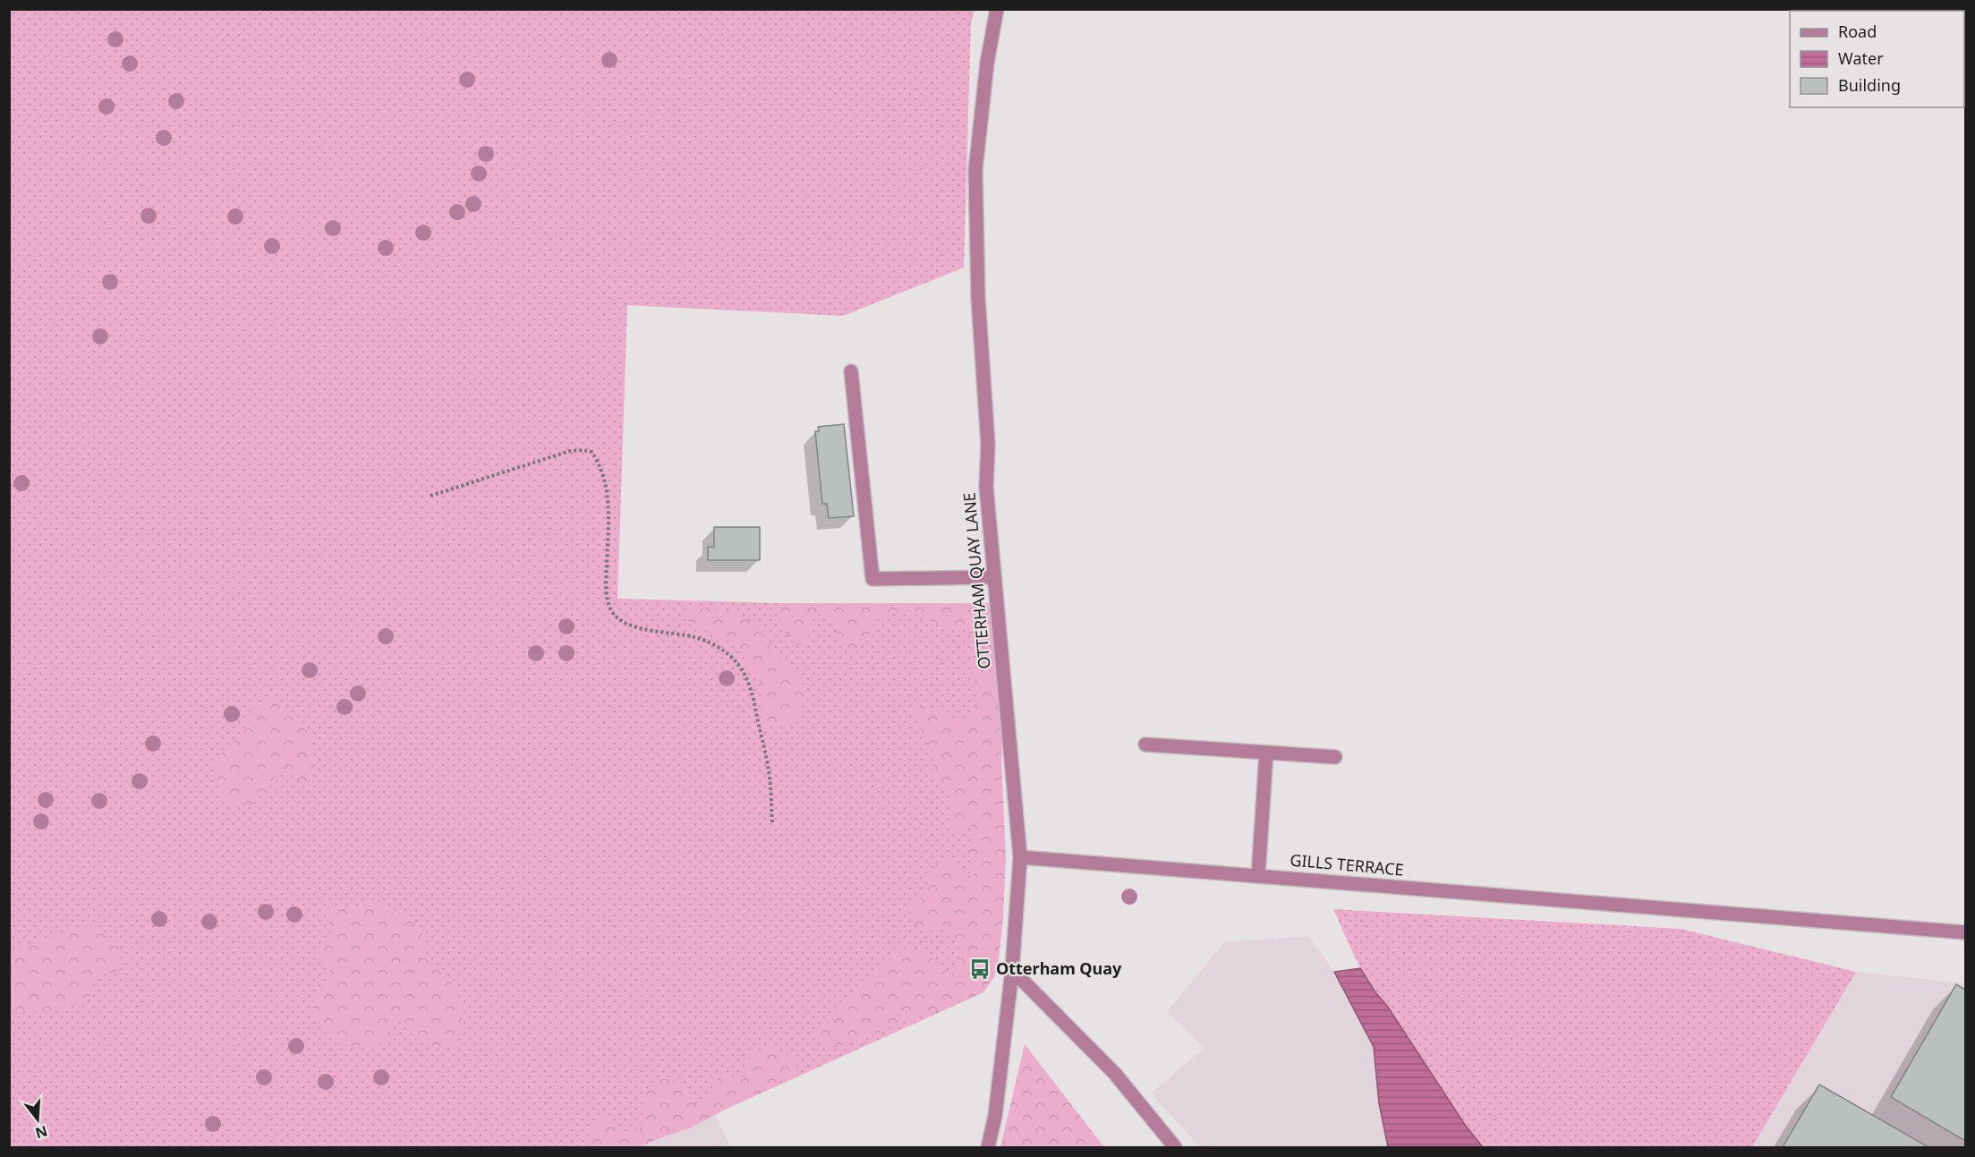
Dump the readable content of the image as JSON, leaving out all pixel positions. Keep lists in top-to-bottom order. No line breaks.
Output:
{"streets":{"street":["OTTERHAM QUAY LANE","GILLS TERRACE"]},"crossings":[["OTTERHAM QUAY LANE","GILLS TERRACE"]],"places":{"bus stop":["Otterham Quay"]},"legend":["Road","Water","Building"],"north":"bottom"}
